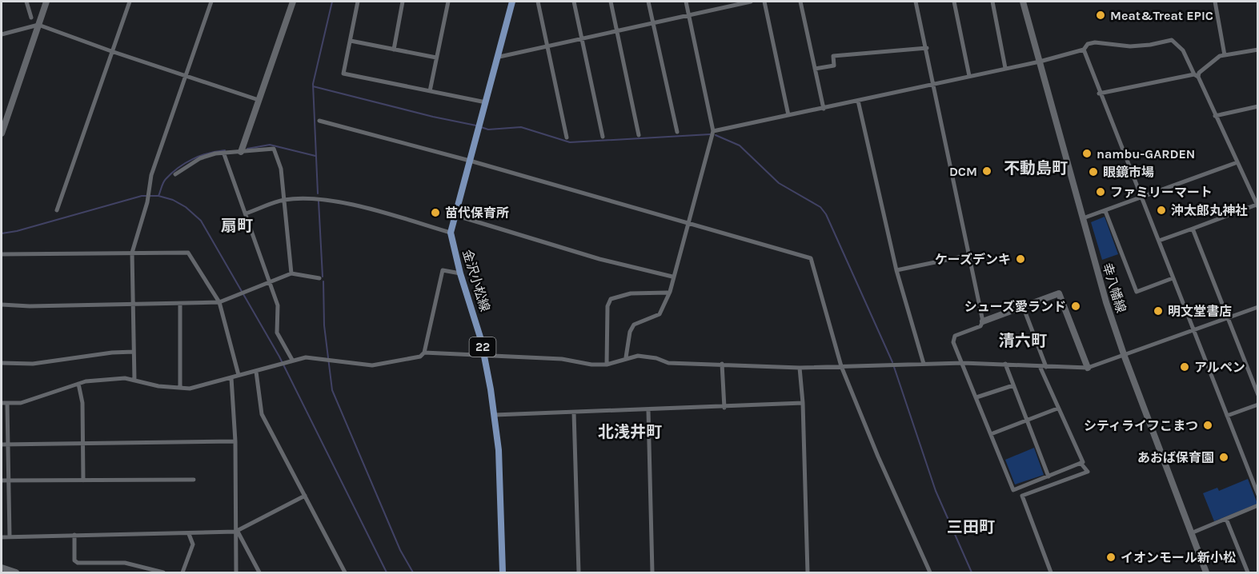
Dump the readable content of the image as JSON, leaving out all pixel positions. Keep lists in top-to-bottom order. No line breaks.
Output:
{"streets":{"main road":["金沢小松線","22"],"street":["幸八幡線"]},"districts":["不動島町","扇町","清六町","北浅井町","三田町"],"places":["Meat&Treat EPIC","nambu-GARDEN","DCM","眼鏡市場","ファミリーマート","沖太郎丸神社","苗代保育所","ケーズデンキ","シューズ愛ランド","明文堂書店","アルペン","シティライフこまつ","あおば保育園","イオンモール新小松"]}
